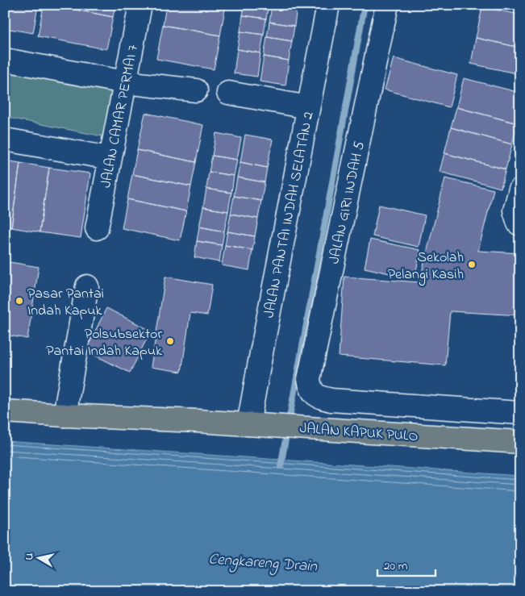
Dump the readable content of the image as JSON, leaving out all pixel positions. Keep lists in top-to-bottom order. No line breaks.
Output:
{"streets":{"main road":["JALAN KAPUK PULO"],"street":["JALAN CAMAR PERMAI 7","JALAN GIRI INDAH 5","JALAN PANTAI INDAH SELATAN 2"]},"crossings":[["JALAN PANTAI INDAH SELATAN 2","JALAN KAPUK PULO"]],"water":["Cengkareng Drain"],"places":["Sekolah Pelangi Kasih","Pasar Pantai Indah Kapuk","Polsubsektor Pantai Indah Kapuk"],"scale_bar":"20 m","north":"left"}
